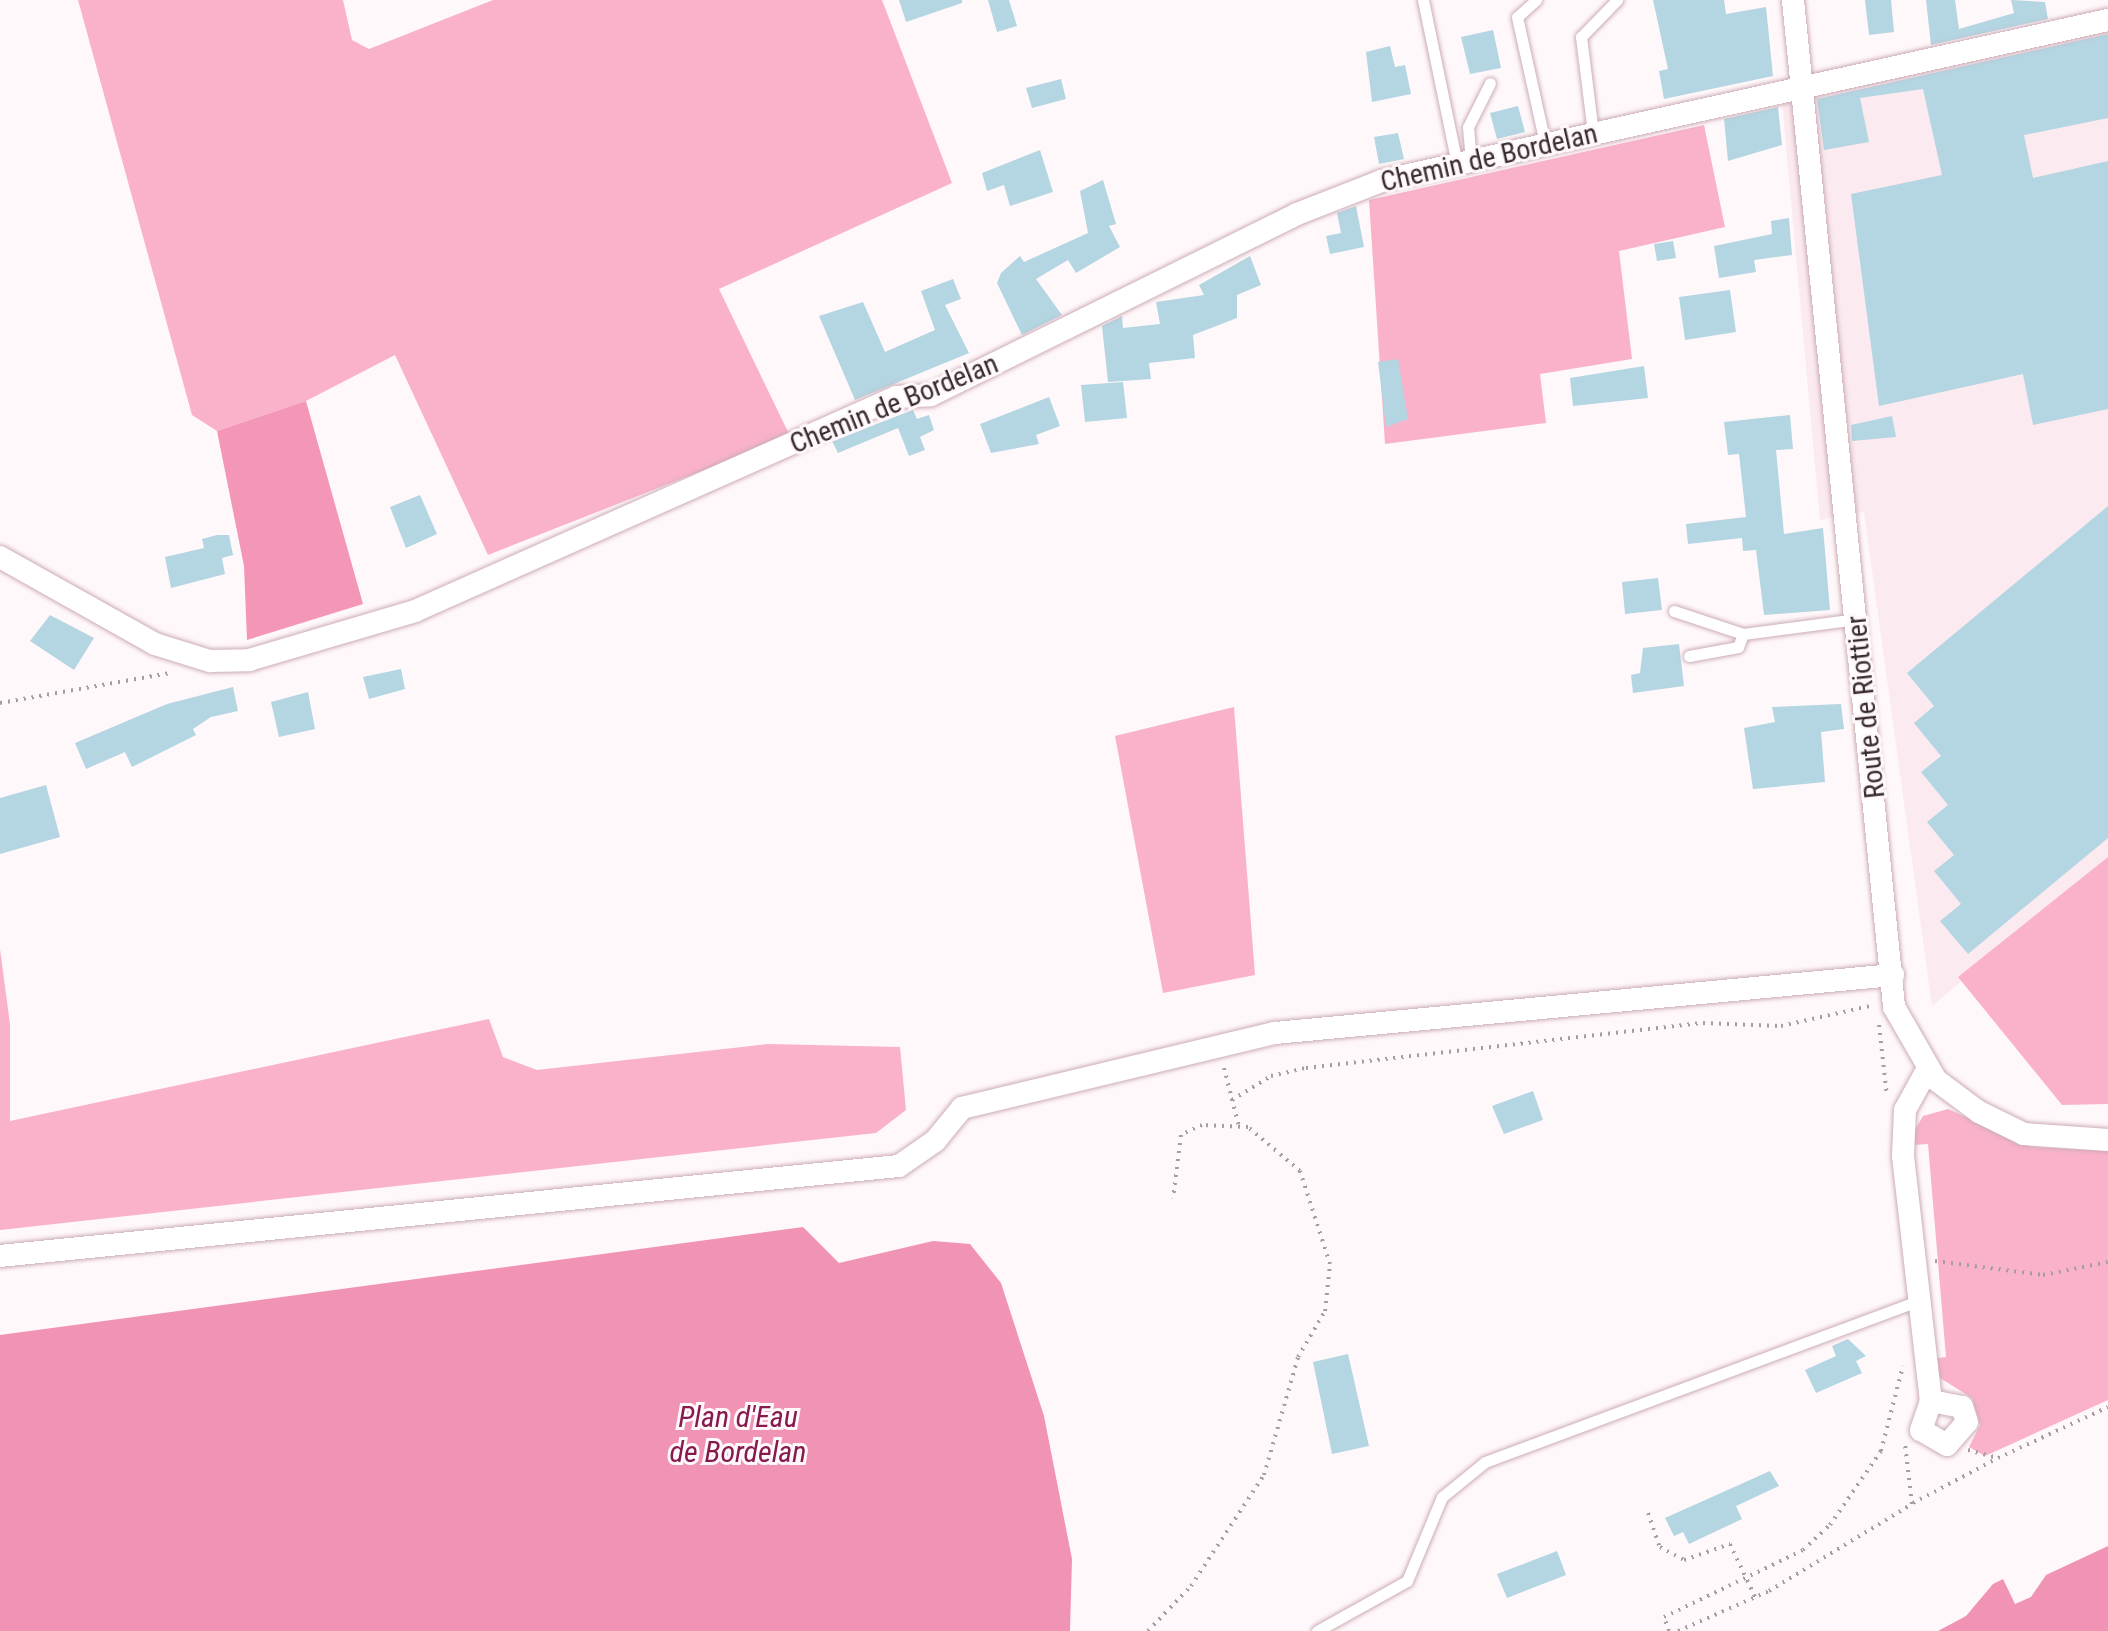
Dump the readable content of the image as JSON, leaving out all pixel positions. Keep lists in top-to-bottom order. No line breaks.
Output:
{"streets":{"street":["Chemin de Bordelan","Route de Riottier"]},"crossings":[["Chemin de Bordelan","Route de Riottier"]],"water":["Plan d'Eau de Bordelan"]}
